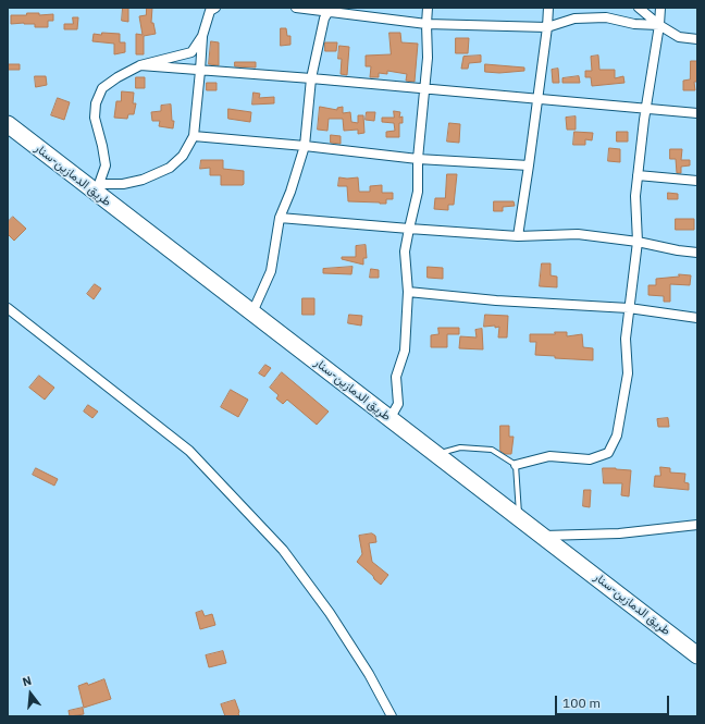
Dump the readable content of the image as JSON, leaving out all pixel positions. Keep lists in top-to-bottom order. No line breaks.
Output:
{"streets":{"highway":["طريق الدمازين-سنار"]},"scale_bar":"100 m","north":"top"}
